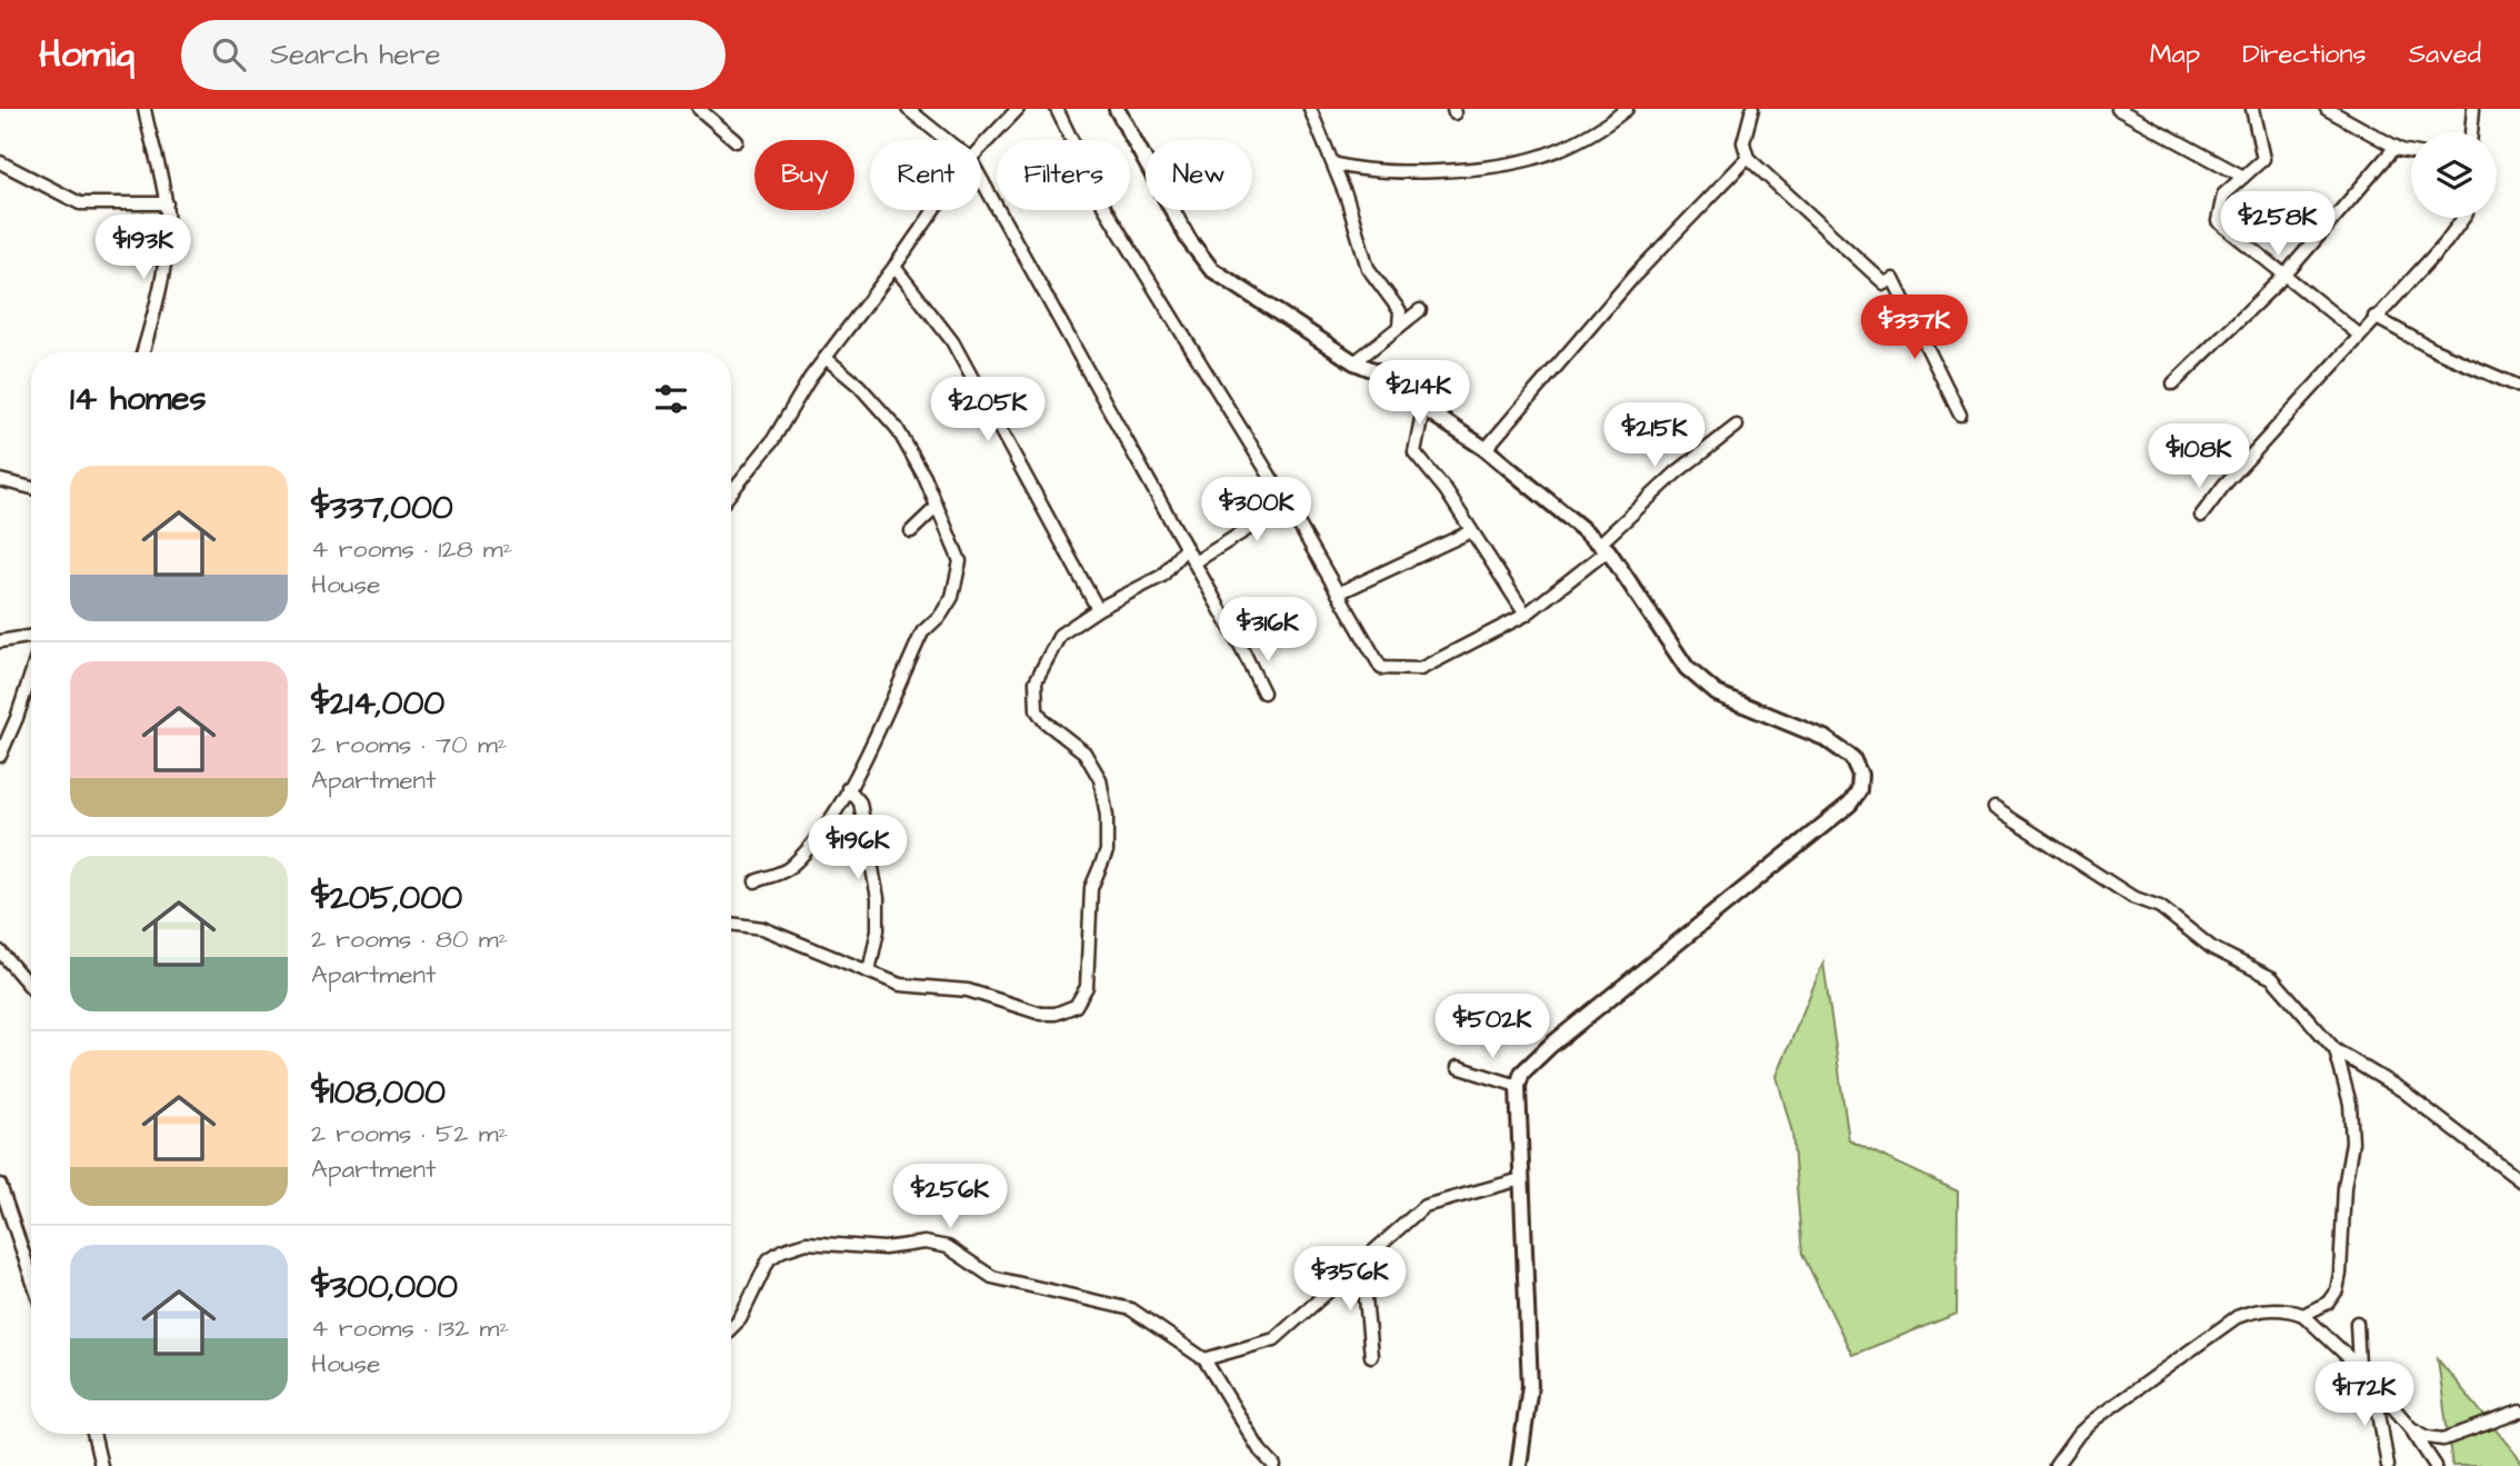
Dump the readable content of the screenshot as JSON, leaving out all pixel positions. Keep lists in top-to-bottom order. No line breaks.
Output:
{"page":{"header":"Homiq","search":"Search here","nav":["Map","Directions","Saved"],"chip":["Buy","Rent","Filters","New"],"price":["$258K","$193K","$337K","$214K","$205K","$215K","$108K","$300K","$316K","$196K","$502K","$256K","$356K","$172K"],"heading":"14 homes","list":[{"name":"$337,000","note":"4 rooms · 128 m² · House"},{"name":"$214,000","note":"2 rooms · 70 m² · Apartment"},{"name":"$205,000","note":"2 rooms · 80 m² · Apartment"},{"name":"$108,000","note":"2 rooms · 52 m² · Apartment"},{"name":"$300,000","note":"4 rooms · 132 m² · House"}]}}
